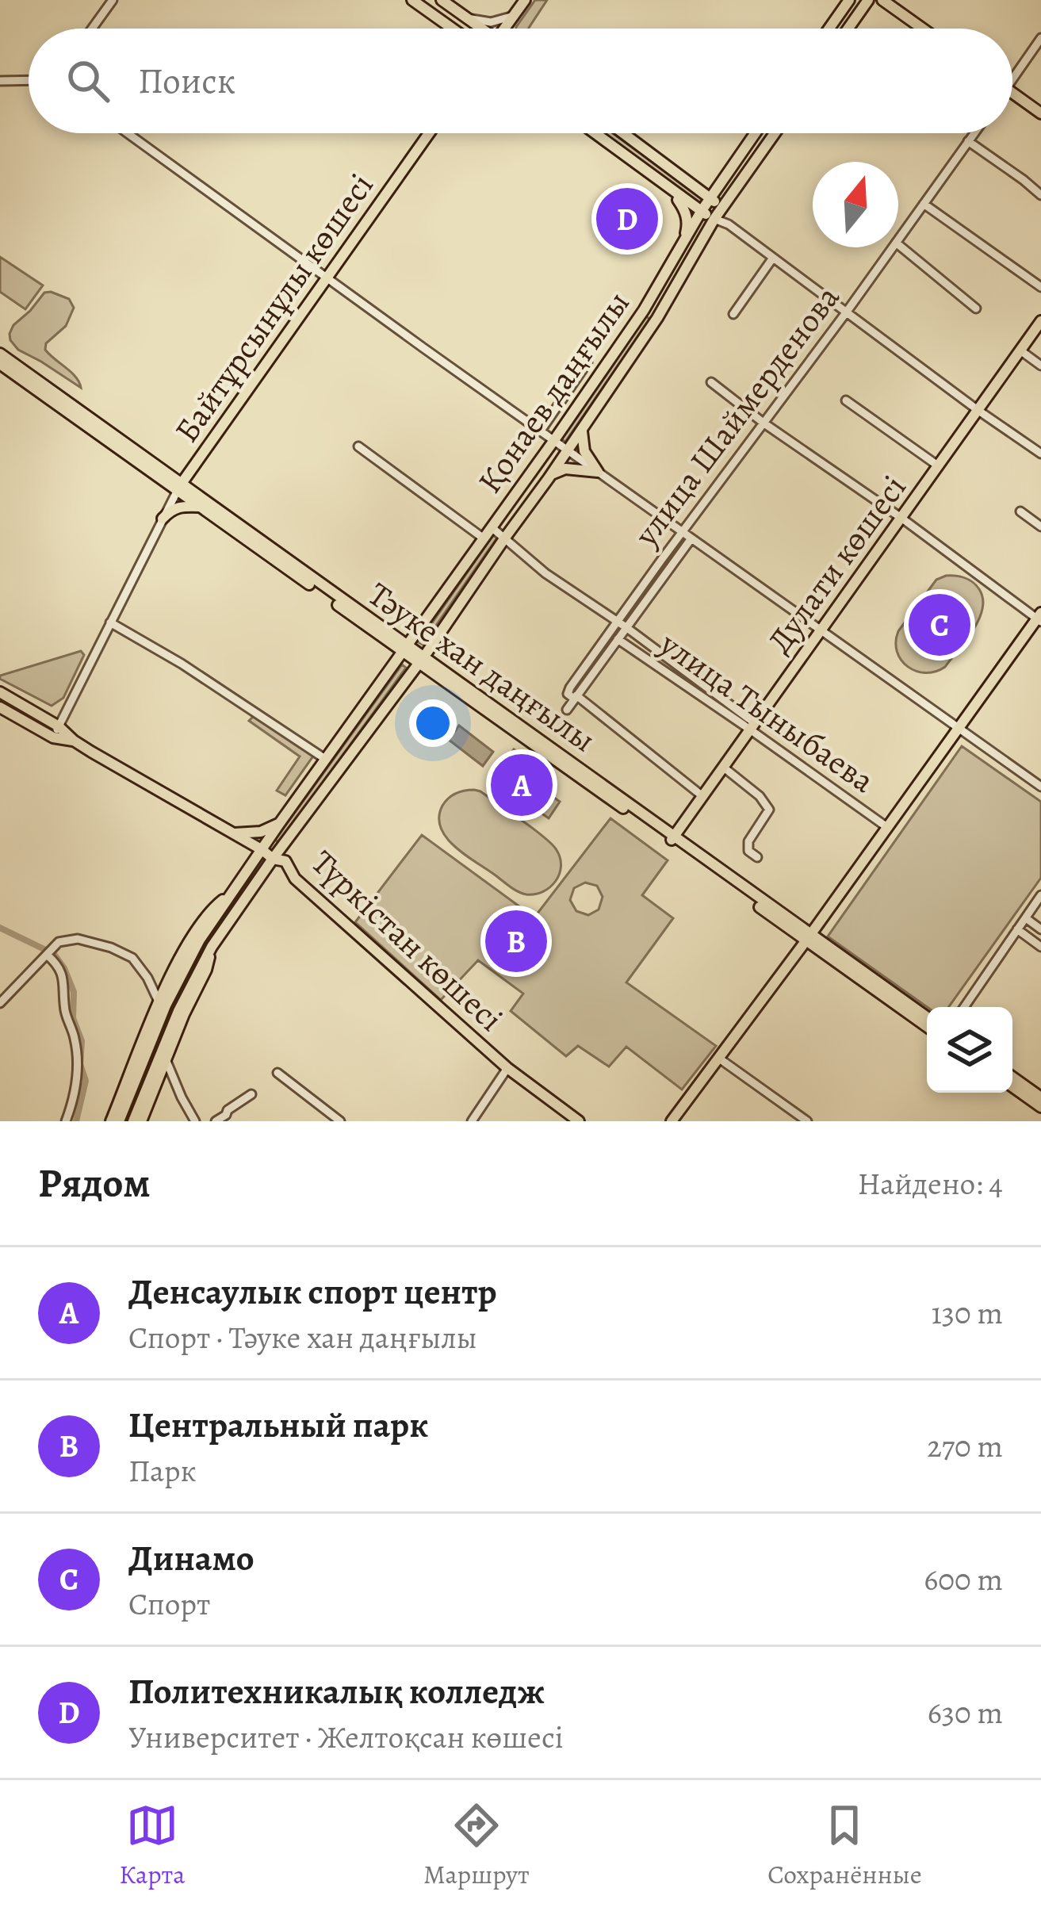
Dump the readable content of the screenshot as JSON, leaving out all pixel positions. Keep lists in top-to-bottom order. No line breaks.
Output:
{"streets":{"main road":["Байтұрсынұлы көшесі","Қонаев даңғылы","Дулати көшесі","Тәуке хан даңғылы","Түркістан көшесі"],"street":["улица Шаймерденова","улица Тыныбаева"]},"crossings":[["Байтұрсынұлы көшесі","Тәуке хан даңғылы"],["Қонаев даңғылы","Тәуке хан даңғылы"],["Қонаев даңғылы","улица Тыныбаева"],["Қонаев даңғылы","Түркістан көшесі"],["улица Шаймерденова","улица Тыныбаева"],["Дулати көшесі","Тәуке хан даңғылы"],["Дулати көшесі","улица Тыныбаева"]],"north":"top","page":{"search":"Поиск","pins":["D","C","A","B"],"heading":["Рядом","Найдено: 4"],"list":[{"mark":"A","name":"Денсаулык спорт центр","note":"Спорт · Тәуке хан даңғылы","value":"130 m"},{"mark":"B","name":"Центральный парк","note":"Парк","value":"270 m"},{"mark":"C","name":"Динамо","note":"Спорт","value":"600 m"},{"mark":"D","name":"Политехникалық колледж","note":"Университет · Желтоқсан көшесі","value":"630 m"}],"nav":["Карта","Маршрут","Сохранённые"]}}
